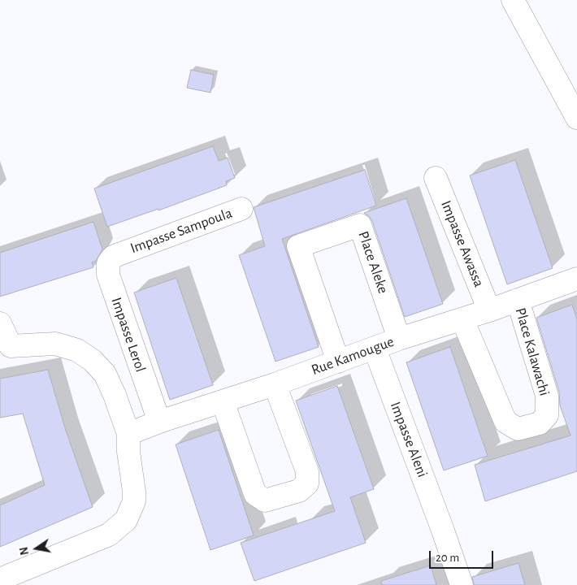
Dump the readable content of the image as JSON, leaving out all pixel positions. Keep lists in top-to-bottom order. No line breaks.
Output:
{"streets":{"street":["Impasse Sampoula","Impasse Awassa","Place Aleke","Impasse Lerol","Place Kalawachi","Rue Kamougue","Impasse Aleni"]},"crossings":[["Impasse Sampoula","Impasse Lerol"],["Impasse Awassa","Rue Kamougue"],["Place Aleke","Rue Kamougue"],["Impasse Lerol","Rue Kamougue"],["Place Kalawachi","Rue Kamougue"],["Rue Kamougue","Impasse Aleni"]],"scale_bar":"20 m","north":"left"}
